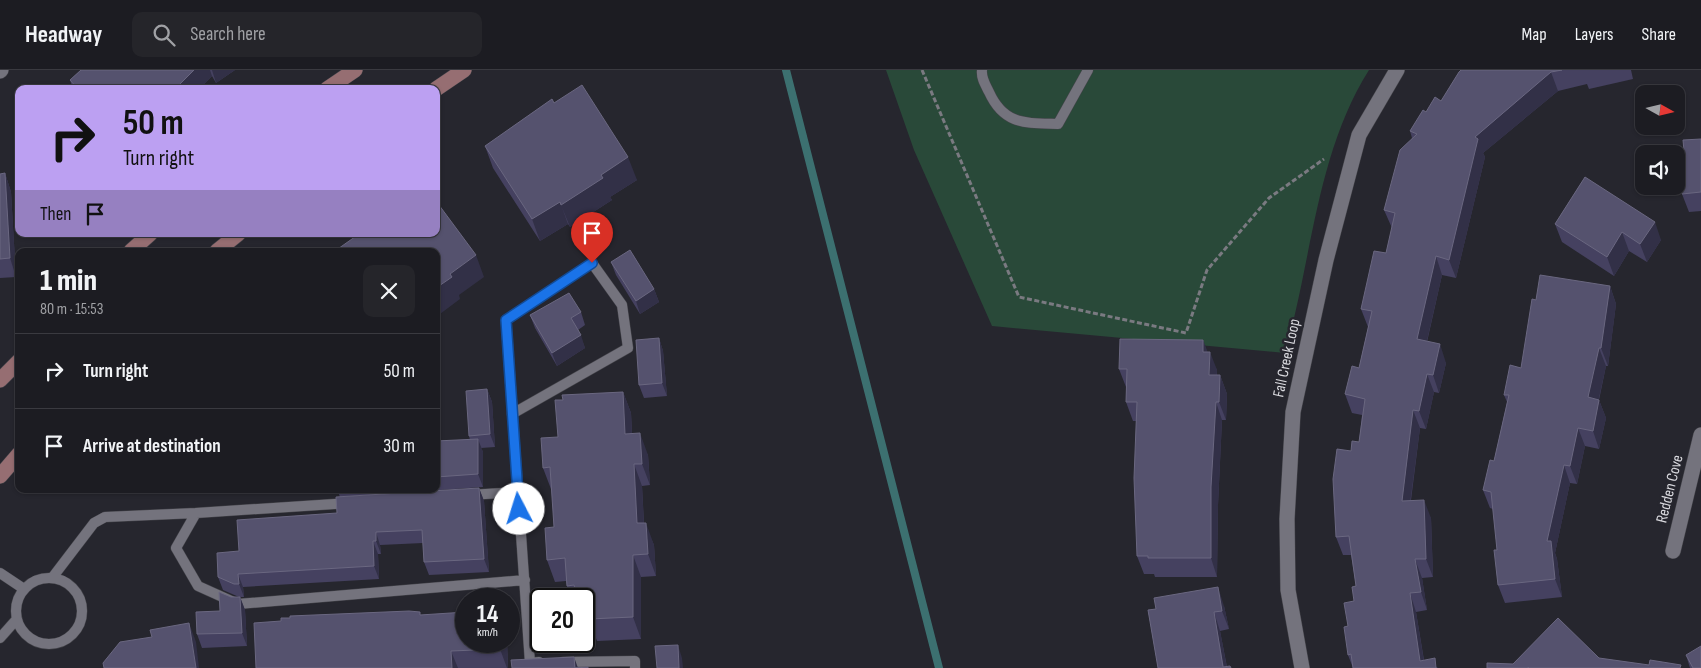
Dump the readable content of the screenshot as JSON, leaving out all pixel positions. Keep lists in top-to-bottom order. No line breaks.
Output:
{"streets":{"street":["Fall Creek Loop","Redden Cove"]},"north":"right","page":{"header":"Headway","search":"Search here","nav":["Map","Layers","Share"],"turn":["50 m","Turn right"],"then":"Then","heading":["1 min","80 m · 15:53"],"list":[{"name":"Turn right","value":"50 m"},{"name":"Arrive at destination","value":"30 m"}],"speed":"14 km/h","limit":"20"}}
